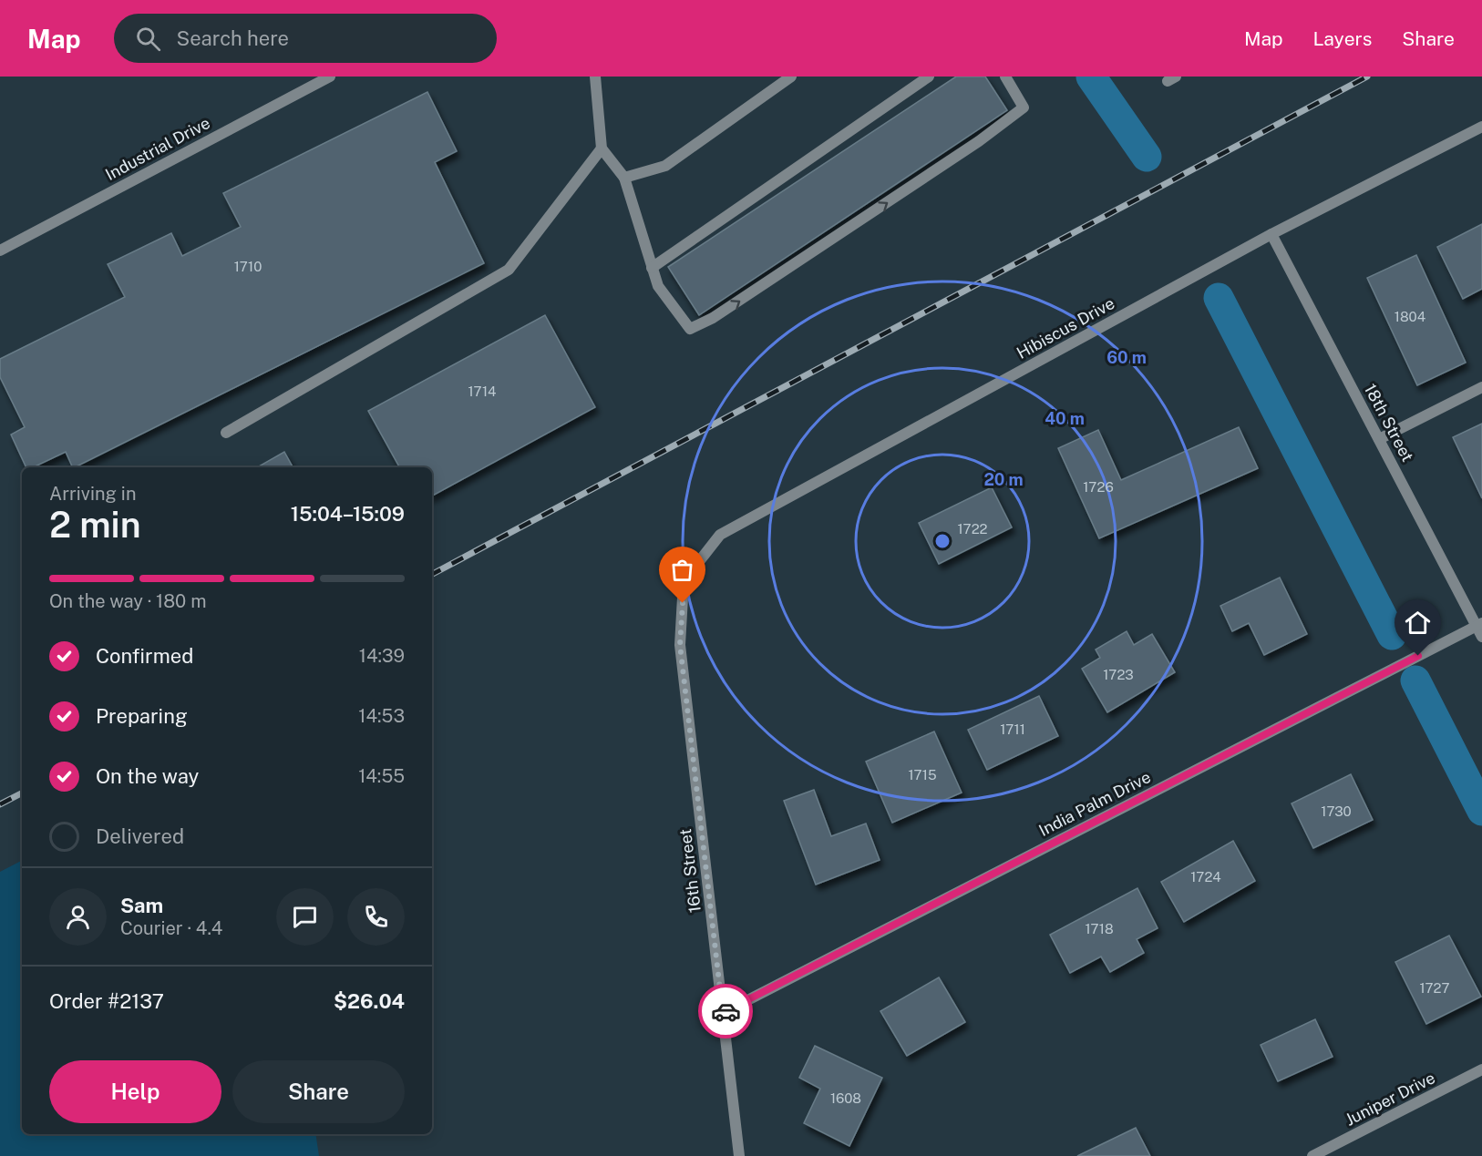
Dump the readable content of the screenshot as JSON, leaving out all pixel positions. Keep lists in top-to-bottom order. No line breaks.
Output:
{"streets":{"street":["Industrial Drive","Hibiscus Drive","18th Street","India Palm Drive","16th Street","Juniper Drive"]},"crossings":[["Hibiscus Drive","18th Street"],["Hibiscus Drive","16th Street"],["18th Street","India Palm Drive"],["India Palm Drive","16th Street"]],"house_numbers":["1710","1804","1714","1726","1722","1723","1711","1715","1730","1724","1718","1727","1608"],"page":{"header":"Map","search":"Search here","nav":["Map","Layers","Share"],"heading":["2 min","Arriving in","15:04–15:09"],"panel":["Sam","Courier · 4.4","Order #2137","$26.04"],"bar":"On the way · 180 m","list":[["Confirmed","14:39"],["Preparing","14:53"],["On the way","14:55"],"Delivered"],"buttons":["Help","Share"]},"rings":["60 m","40 m","20 m"]}
